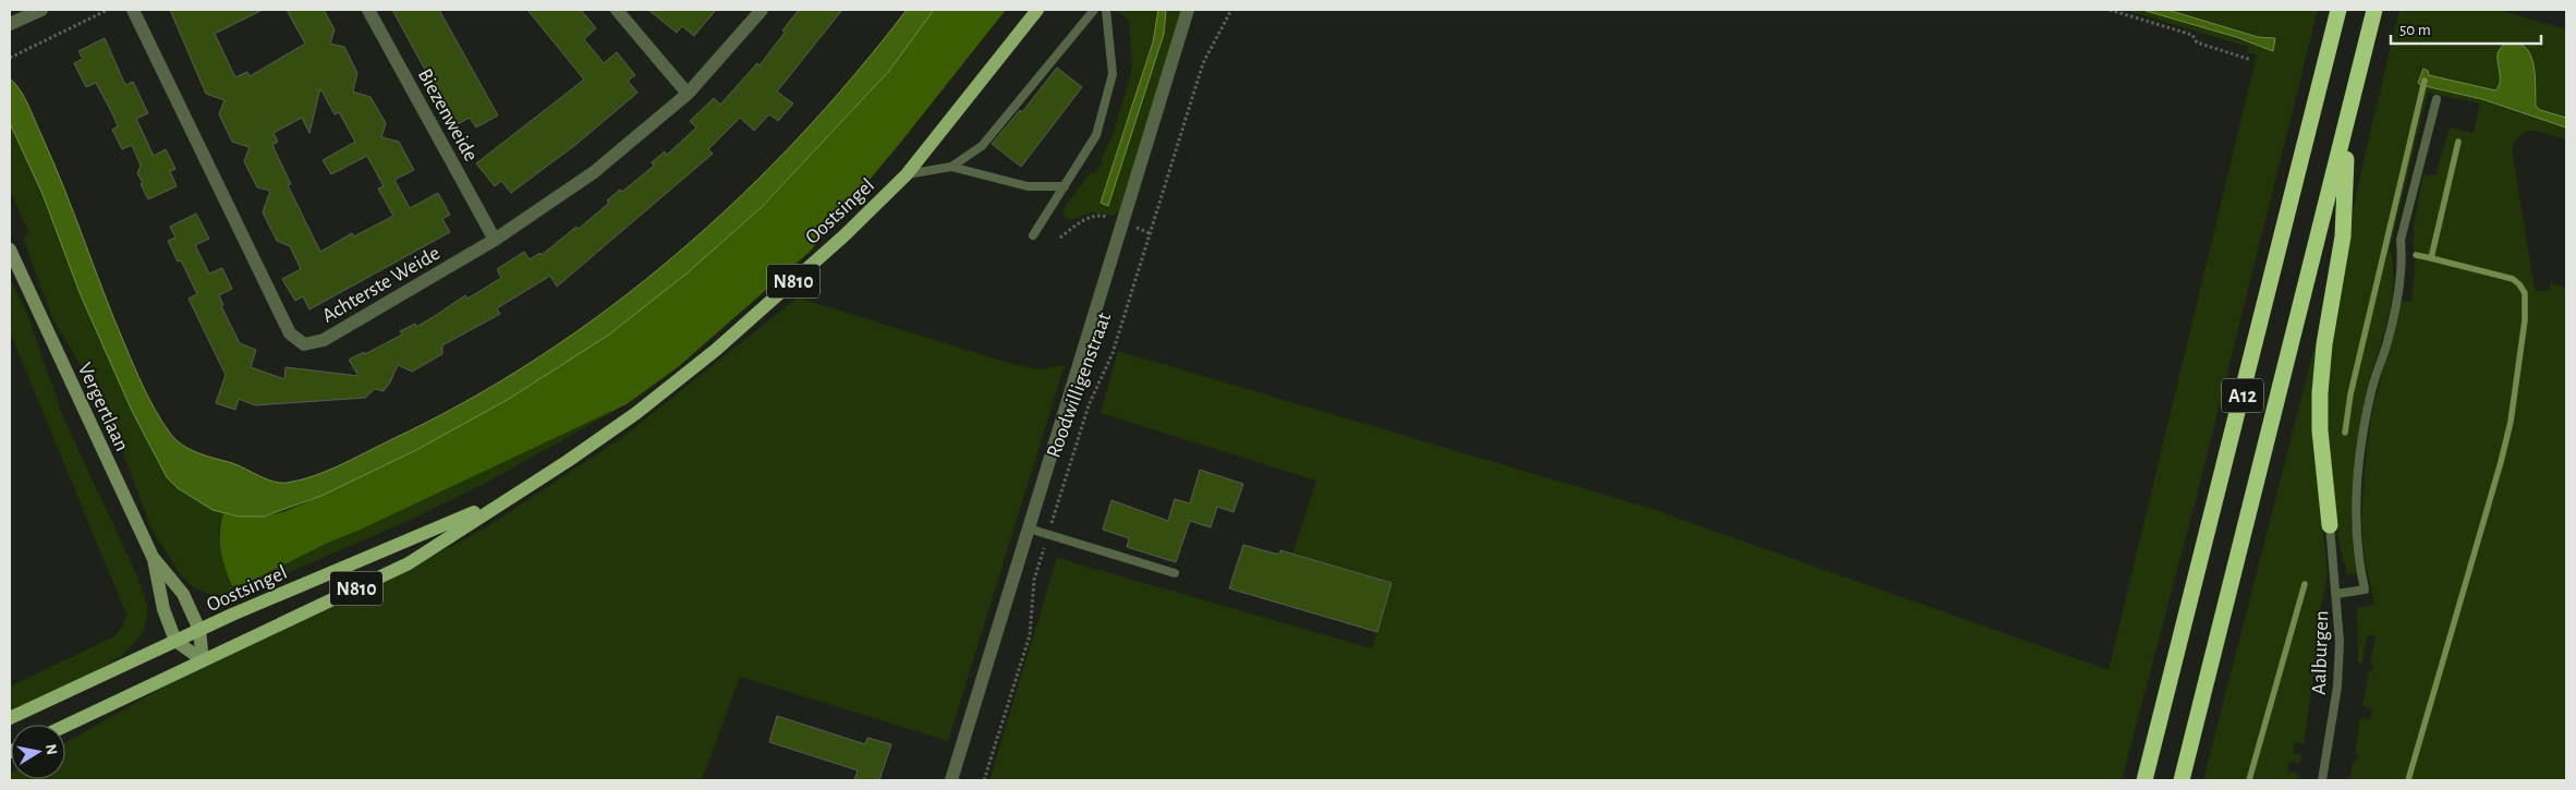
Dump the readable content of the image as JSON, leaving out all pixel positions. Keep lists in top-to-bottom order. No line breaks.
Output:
{"streets":{"highway":["A12"],"main road":["Oostsingel","N810"],"street":["Biezenweide","Achterste Weide","Roodwilligenstraat","Vergertlaan"],"lane":["Aalburgen"]},"crossings":[["Biezenweide","Achterste Weide"],["Oostsingel","Vergertlaan"],["A12","Aalburgen"]],"scale_bar":"50 m","north":"right"}
